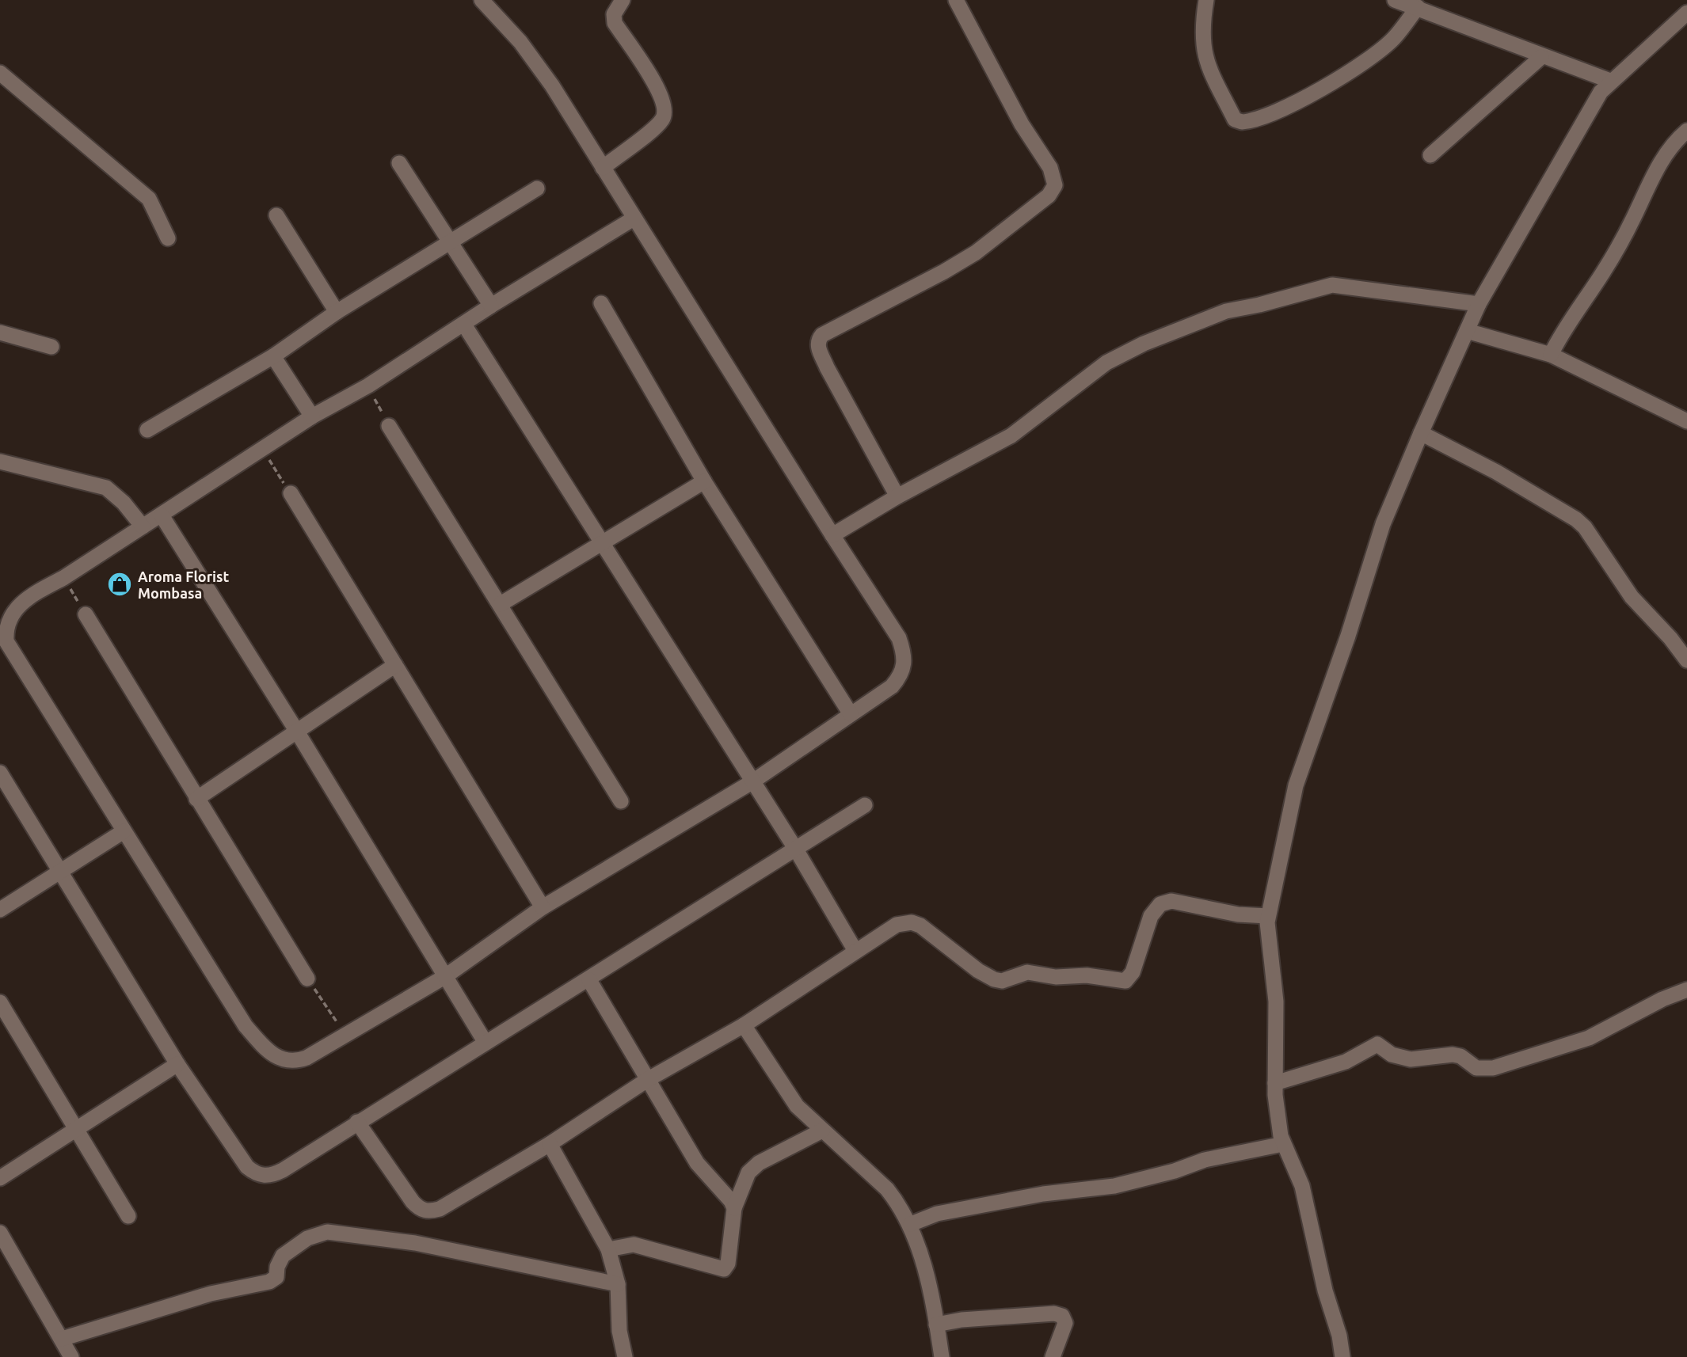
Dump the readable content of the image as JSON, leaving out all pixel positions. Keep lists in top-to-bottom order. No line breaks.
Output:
{"places":{"shop":["Aroma Florist Mombasa"]}}
